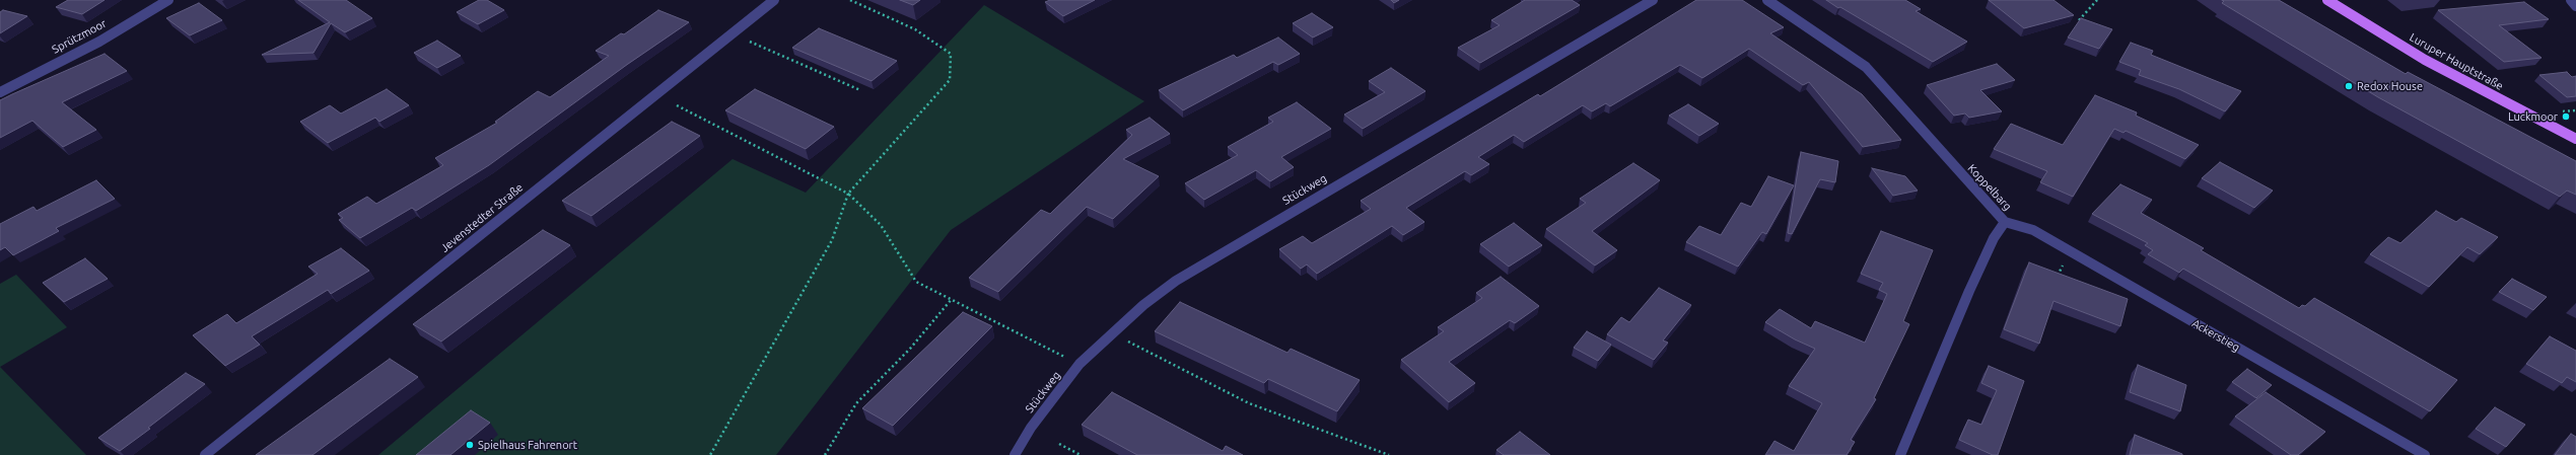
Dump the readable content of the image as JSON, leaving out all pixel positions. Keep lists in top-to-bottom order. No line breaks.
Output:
{"streets":{"main road":["Luruper Hauptstraße"],"street":["Sprützmoor","Koppelbarg","Stückweg","Jevenstedter Straße","Ackerstieg"]},"crossings":[["Koppelbarg","Ackerstieg"]],"places":["Redox House","Luckmoor","Spielhaus Fahrenort"]}
